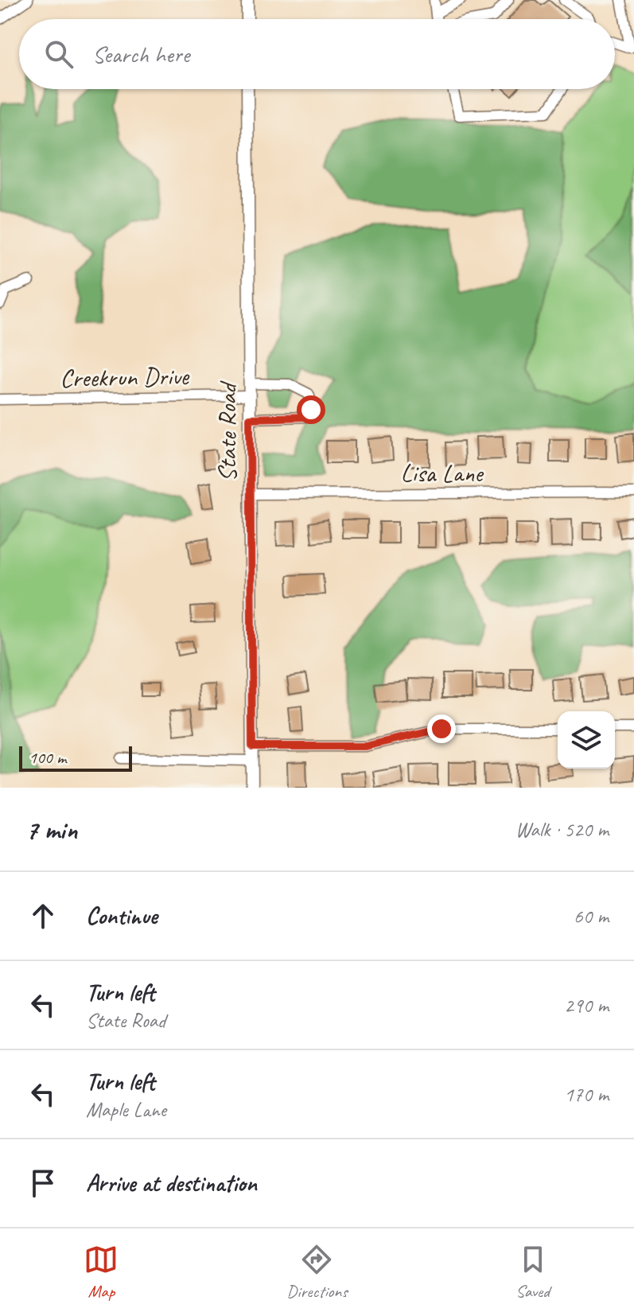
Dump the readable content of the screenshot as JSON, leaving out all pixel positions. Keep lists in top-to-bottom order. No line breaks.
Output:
{"streets":{"main road":["State Road"],"street":["Creekrun Drive","Lisa Lane"]},"crossings":[["Creekrun Drive","State Road"],["State Road","Lisa Lane"]],"scale_bar":"100 m","page":{"search":"Search here","scale":"100 m","heading":["7 min","Walk · 520 m"],"list":[["Continue","60 m"],["Turn left","State Road","290 m"],["Turn left","Maple Lane","170 m"],"Arrive at destination"],"nav":["Map","Directions","Saved"]}}
